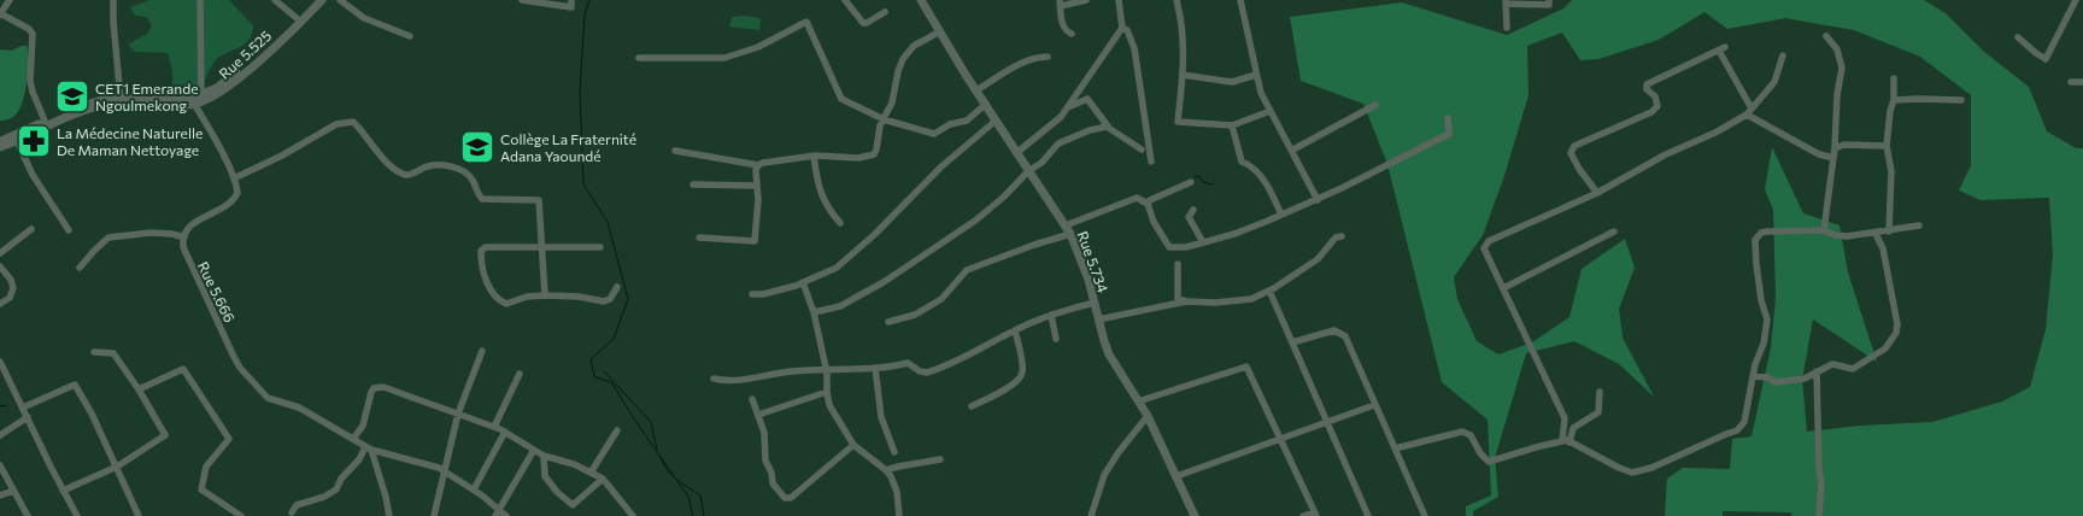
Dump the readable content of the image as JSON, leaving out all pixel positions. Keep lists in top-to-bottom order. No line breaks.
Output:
{"streets":{"street":["Rue 5.525","Rue 5.734","Rue 5.666"]},"places":{"school or university":["CET1 Emerande Ngoulmekong","Collège La Fraternité Adana Yaoundé"],"pharmacy":["La Médecine Naturelle De Maman Nettoyage"]}}
